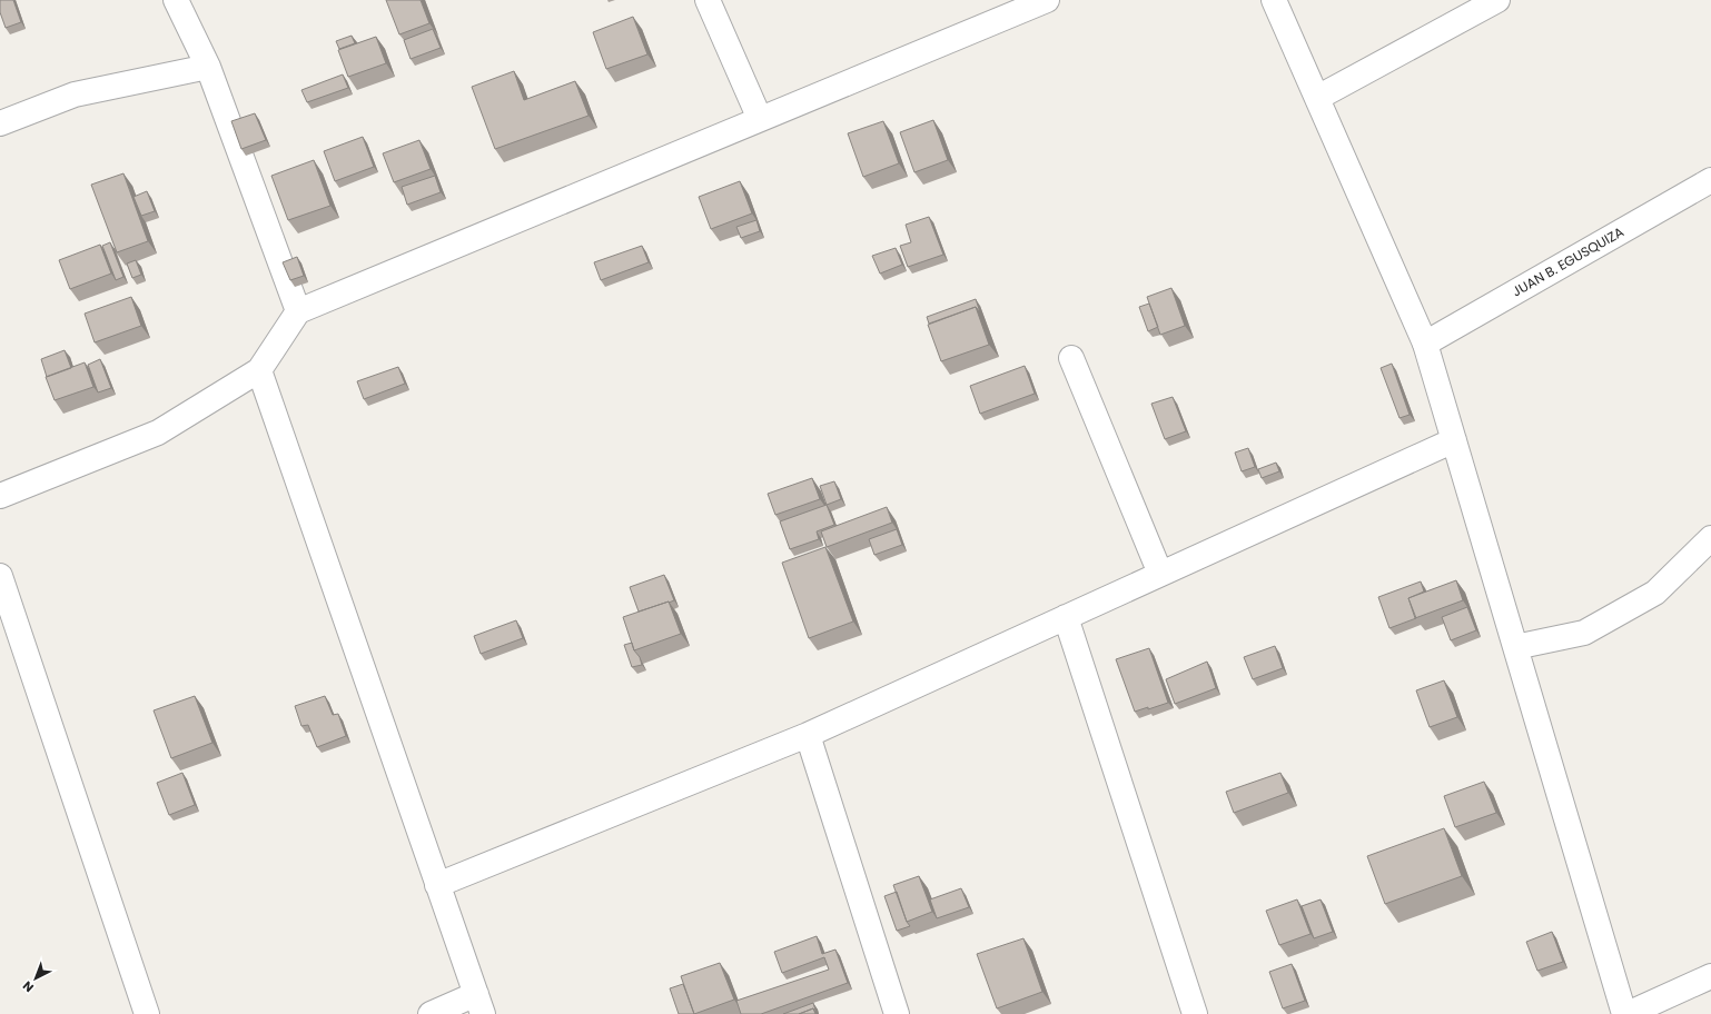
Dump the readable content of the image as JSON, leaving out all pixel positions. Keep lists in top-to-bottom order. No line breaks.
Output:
{"streets":{"street":["JUAN B. EGUSQUIZA"]},"north":"bottom left"}
